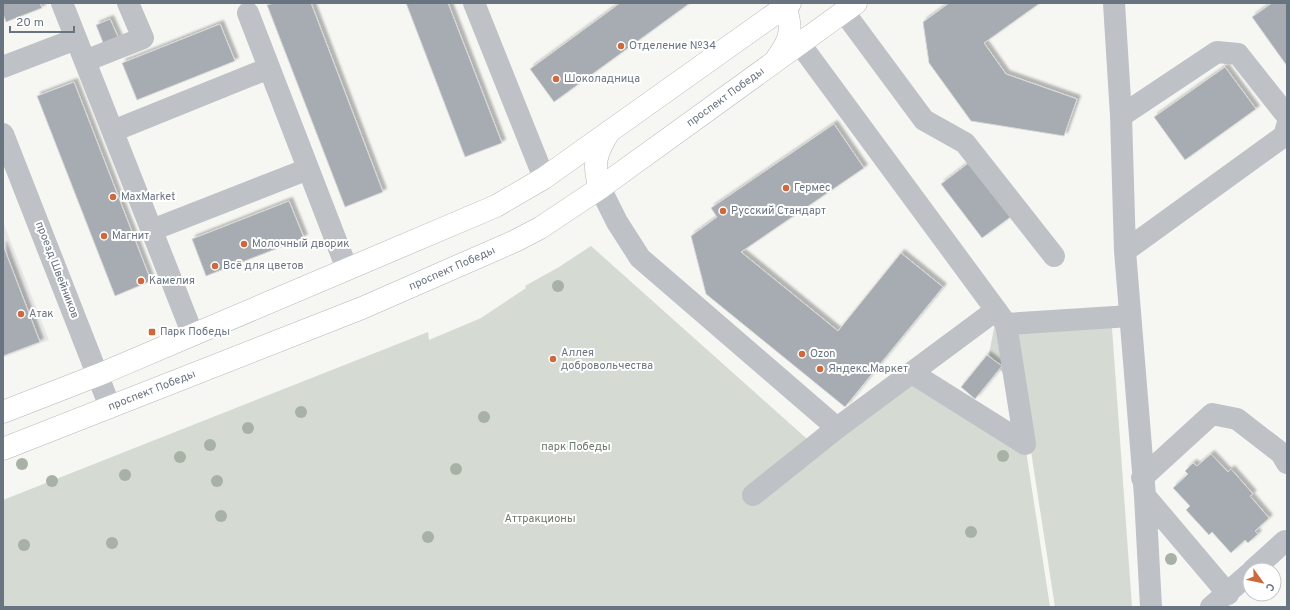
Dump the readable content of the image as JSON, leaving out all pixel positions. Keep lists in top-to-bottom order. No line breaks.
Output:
{"streets":{"main road":["проспект Победы"],"street":["проезд Швейников"]},"crossings":[["проспект Победы","проезд Швейников"]],"parks":["парк Победы","Аттракционы"],"places":{"other":["Отделение №34","Шоколадница","Гермес","MaxMarket","Русский Стандарт","Магнит","Молочный дворик","Всё для цветов","Камелия","Атак","Ozon","Аллея добровольчества","Яндекс.Маркет"],"transit":["Парк Победы"]},"scale_bar":"20 m","north":"bottom right"}
